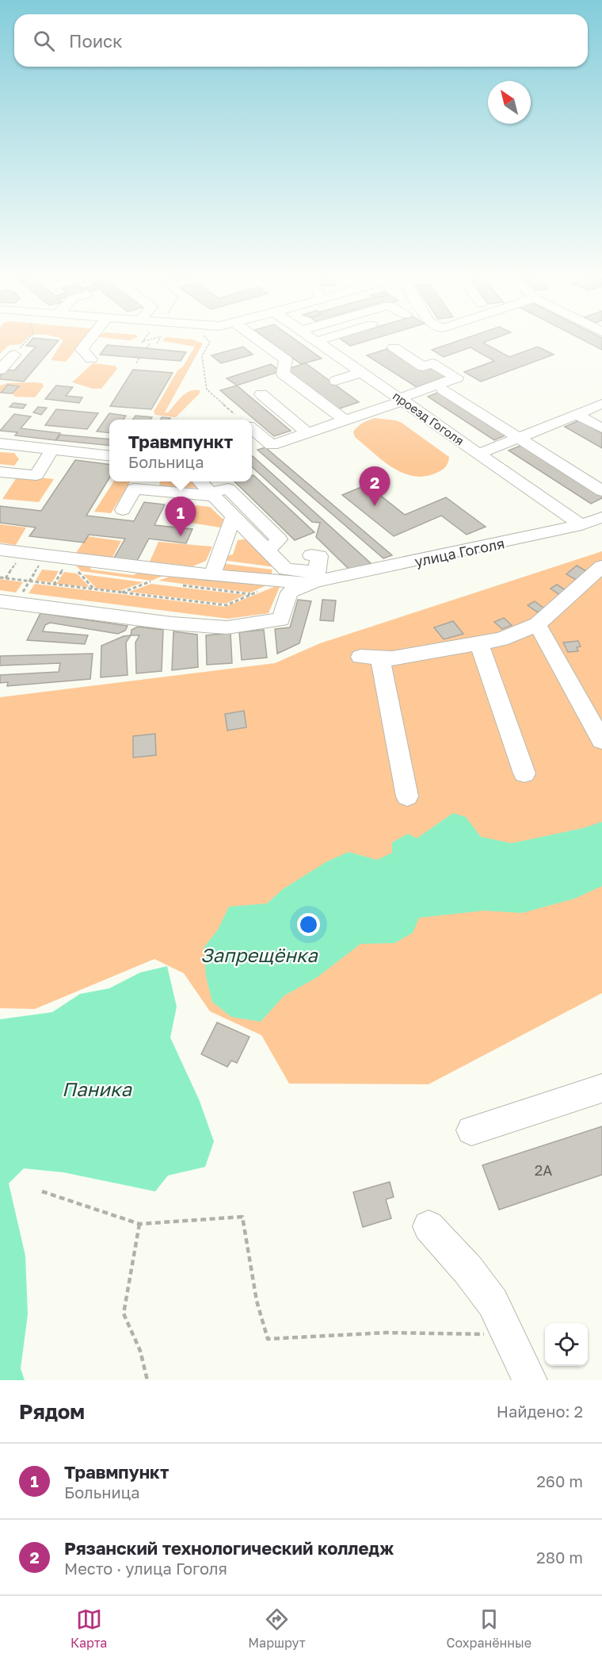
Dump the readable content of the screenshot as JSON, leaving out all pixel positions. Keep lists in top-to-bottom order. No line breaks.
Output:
{"streets":{"street":["проезд Гоголя","улица Гоголя"]},"crossings":[["проезд Гоголя","улица Гоголя"]],"water":["Запрещёнка","Паника"],"house_numbers":["2А"],"north":"top left","page":{"search":"Поиск","popup":["Травмпункт","Больница"],"pins":["2","1"],"heading":["Рядом","Найдено: 2"],"list":[{"mark":"1","name":"Травмпункт","note":"Больница","value":"260 m"},{"mark":"2","name":"Рязанский технологический колледж","note":"Место · улица Гоголя","value":"280 m"}],"nav":["Карта","Маршрут","Сохранённые"]}}
